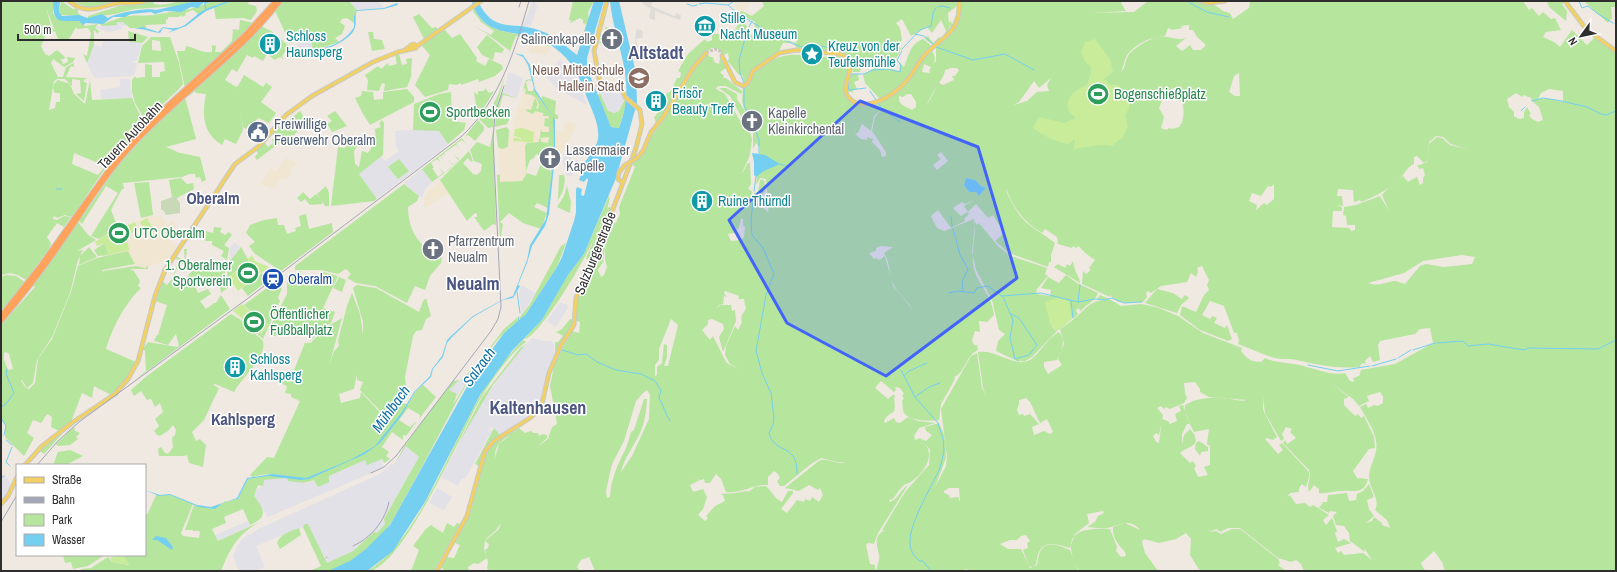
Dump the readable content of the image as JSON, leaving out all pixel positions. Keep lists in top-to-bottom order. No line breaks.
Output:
{"streets":{"highway":["Tauern Autobahn"],"main road":["Salzburgerstraße"]},"districts":["Altstadt","Oberalm","Neualm","Kaltenhausen","Kahlsperg"],"water":["Salzach","Mühlbach"],"places":{"museum":["Stille Nacht Museum"],"church":["Salinenkapelle","Kapelle Kleinkirchental","Lassermaier Kapelle","Pfarrzentrum Neualm"],"building":["Schloss Haunsperg","Frisör Beauty Treff","Ruine Thürndl","Schloss Kahlsperg"],"place":["Kreuz von der Teufelsmühle"],"school or university":["Neue Mittelschule Hallein Stadt"],"sports":["Bogenschießplatz","Sportbecken","UTC Oberalm","1. Oberalmer Sportverein","Öffentlicher Fußballplatz"],"public building":["Freiwillige Feuerwehr Oberalm"],"station":["Oberalm"]},"legend":["Straße","Bahn","Park","Wasser"],"scale_bar":"500 m","north":"bottom left"}
